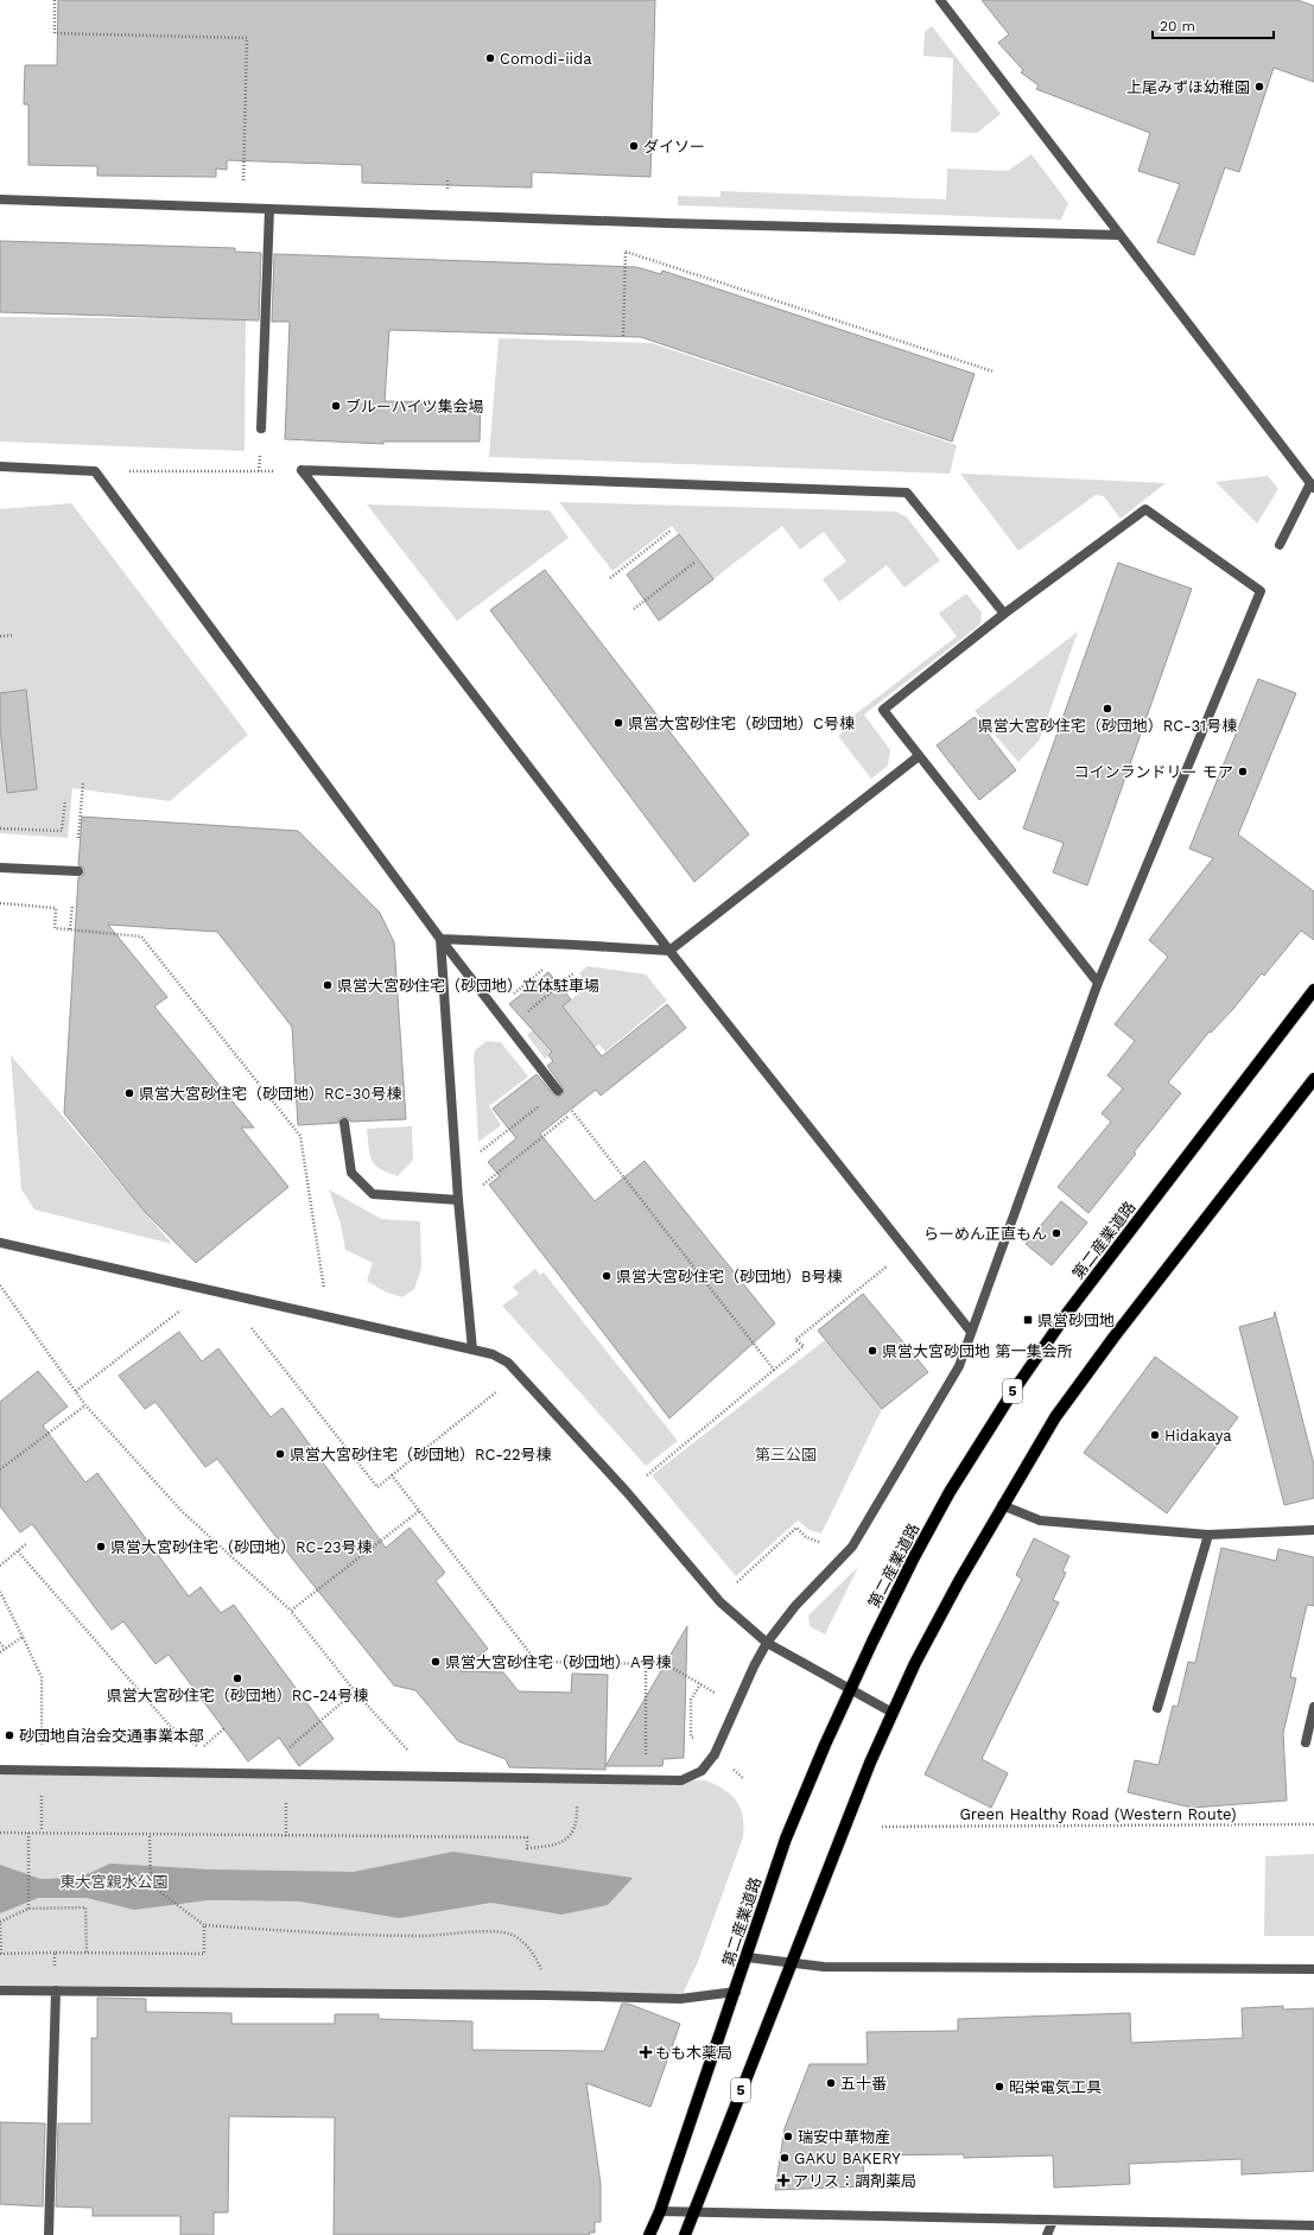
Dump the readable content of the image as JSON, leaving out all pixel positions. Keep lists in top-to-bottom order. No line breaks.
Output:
{"streets":{"main road":["第二産業道路","5"],"path":["Green Healthy Road (Western Route)"]},"parks":["第三公園","東大宮親水公園"],"places":{"other":["Comodi-iida","上尾みずほ幼稚園","ダイソー","ブルーハイツ集会場","県営大宮砂住宅（砂団地）RC-31号棟","県営大宮砂住宅（砂団地）C号棟","コインランドリー モア","県営大宮砂住宅（砂団地）立体駐車場","県営大宮砂住宅（砂団地）RC-30号棟","らーめん正直もん","県営大宮砂住宅（砂団地）B号棟","県営大宮砂団地 第一集会所","Hidakaya","県営大宮砂住宅（砂団地）RC-22号棟","県営大宮砂住宅（砂団地）RC-23号棟","県営大宮砂住宅（砂団地）A号棟","県営大宮砂住宅（砂団地）RC-24号棟","砂団地自治会交通事業本部","五十番","昭栄電気工具","瑞安中華物産","GAKU BAKERY"],"transit":["県営砂団地"],"health":["もも木薬局","アリス：調剤薬局"]},"scale_bar":"20 m"}
